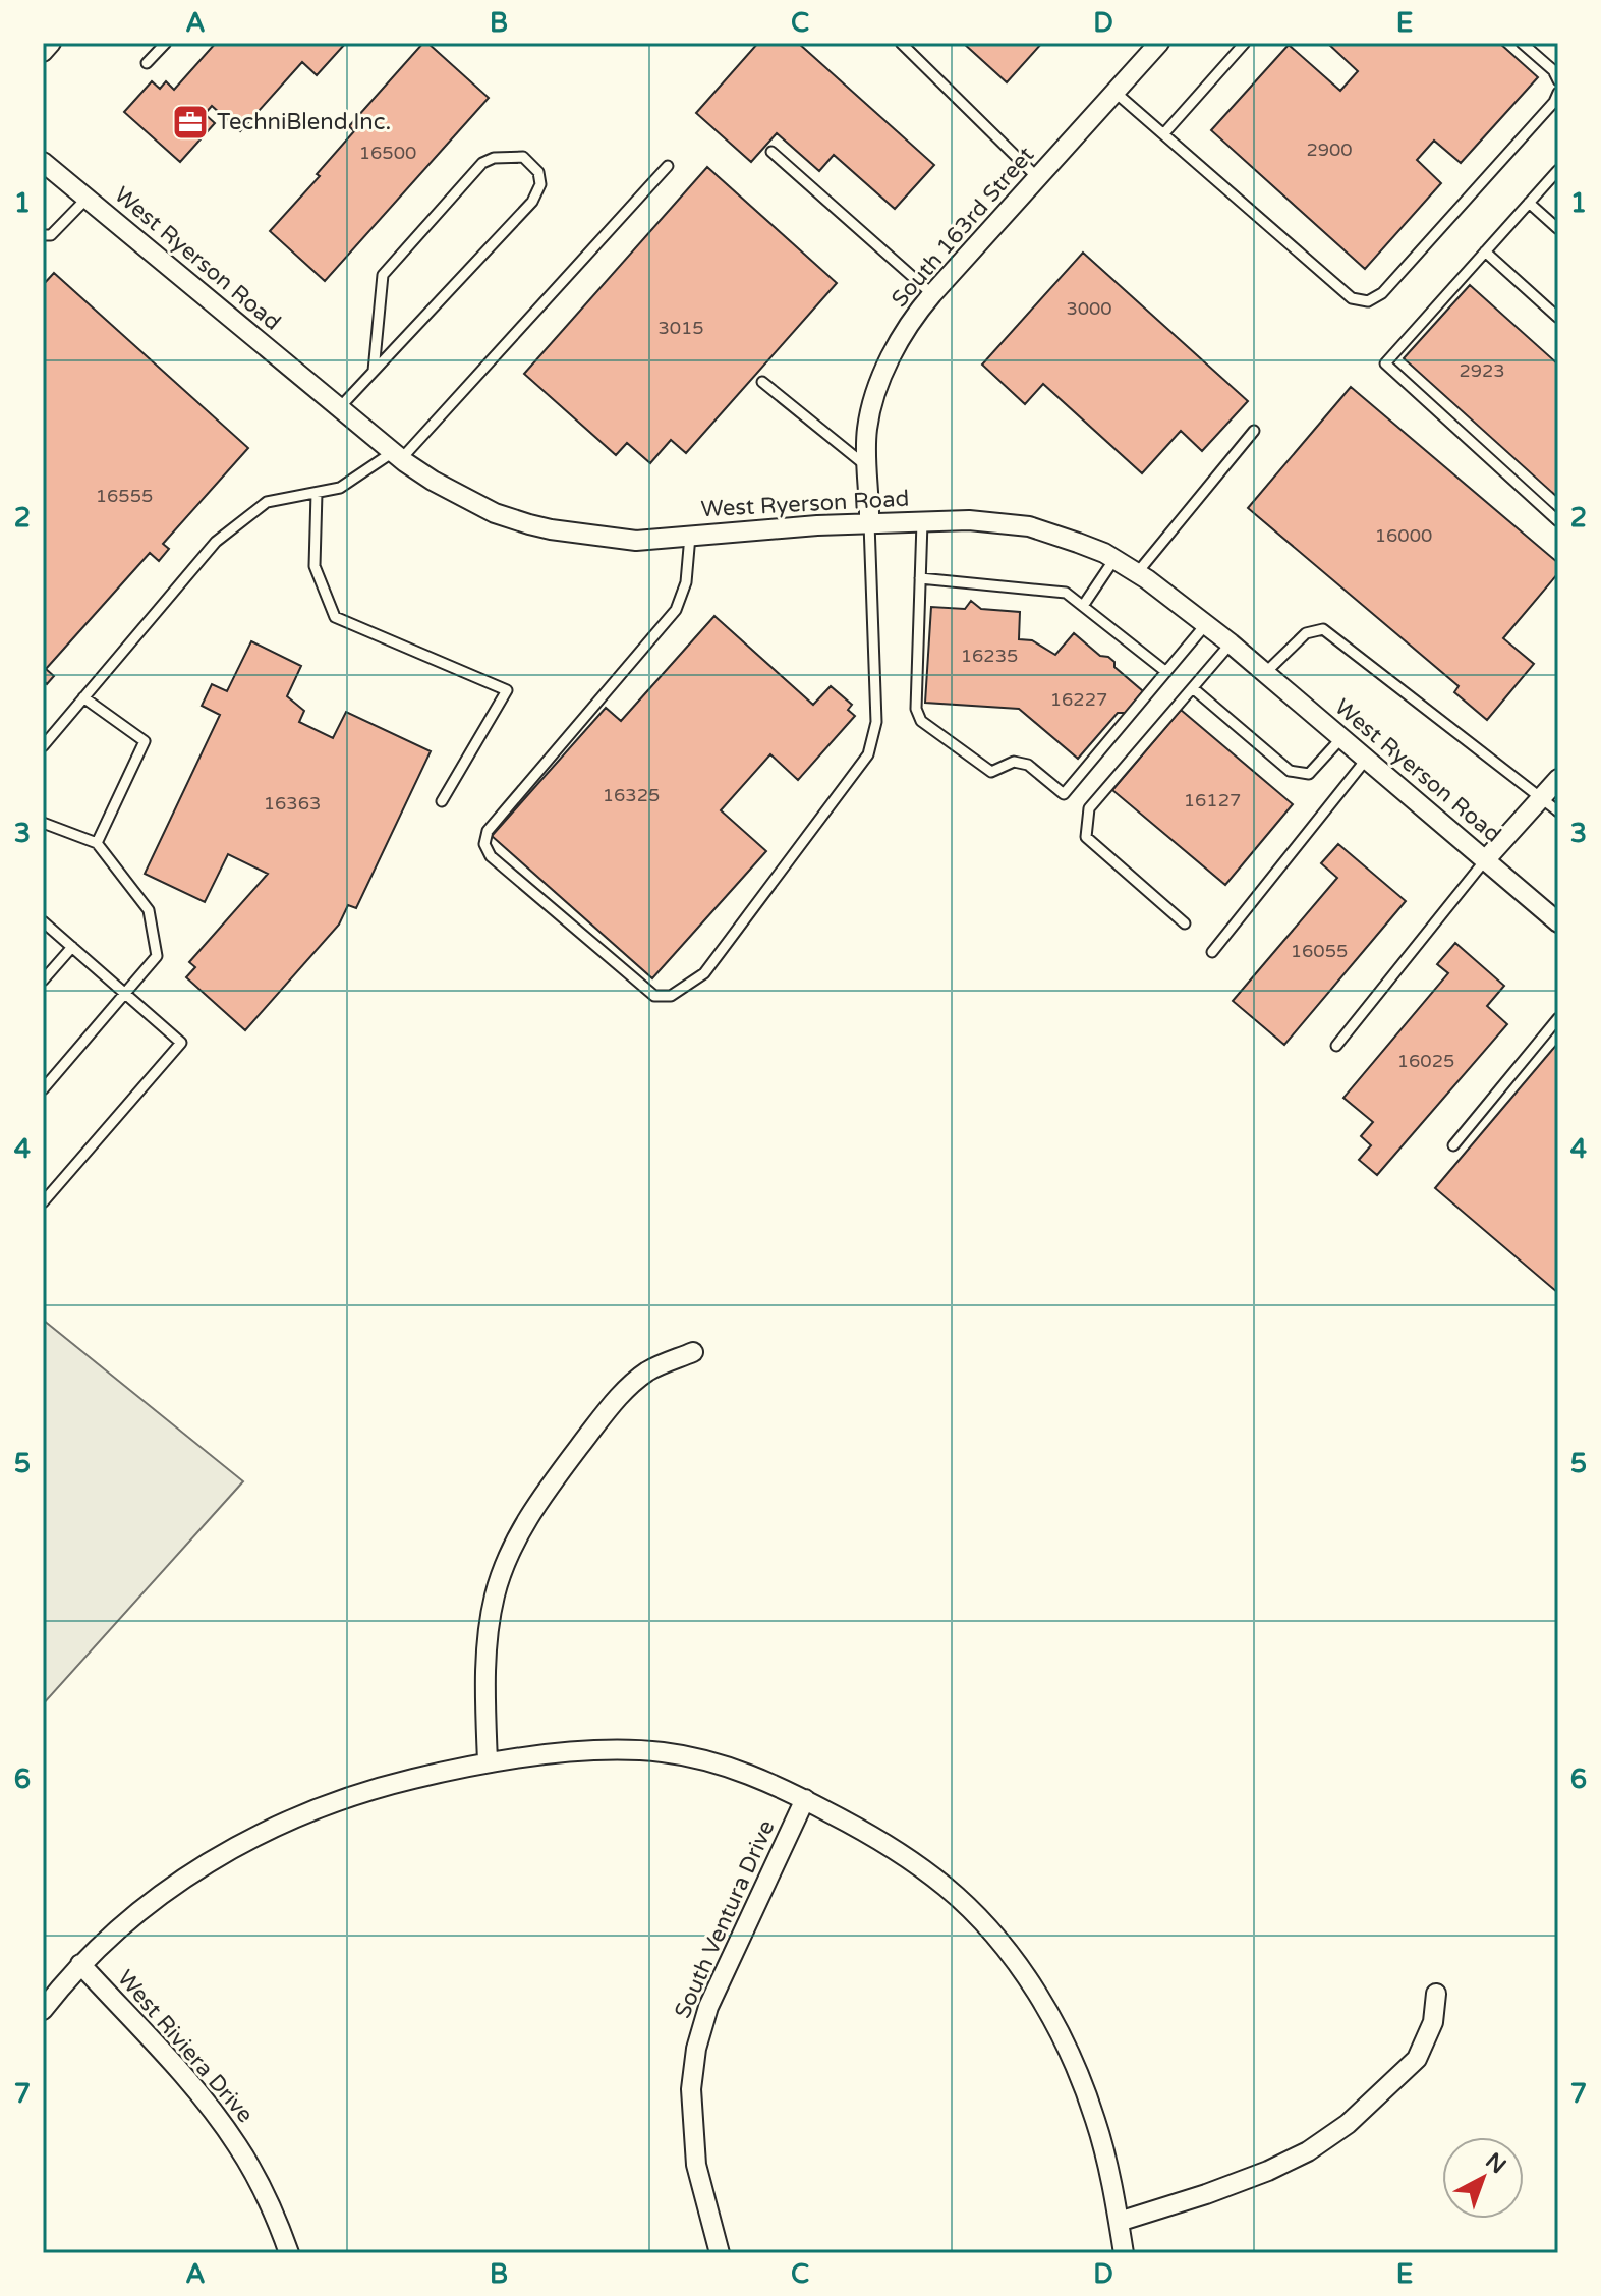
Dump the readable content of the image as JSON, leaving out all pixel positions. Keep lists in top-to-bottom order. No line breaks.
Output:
{"streets":{"street":["South 163rd Street","West Ryerson Road","South Ventura Drive","West Riviera Drive"]},"crossings":[["South 163rd Street","West Ryerson Road"]],"places":{"office":["TechniBlend Inc."]},"house_numbers":["2900","16500","3000","3015","2923","16555","16000","16235","16227","16325","16127","16363","16055","16025"],"north":"top right","grid":{"columns":["A","B","C","D","E"],"rows":["1","2","3","4","5","6","7"]}}
